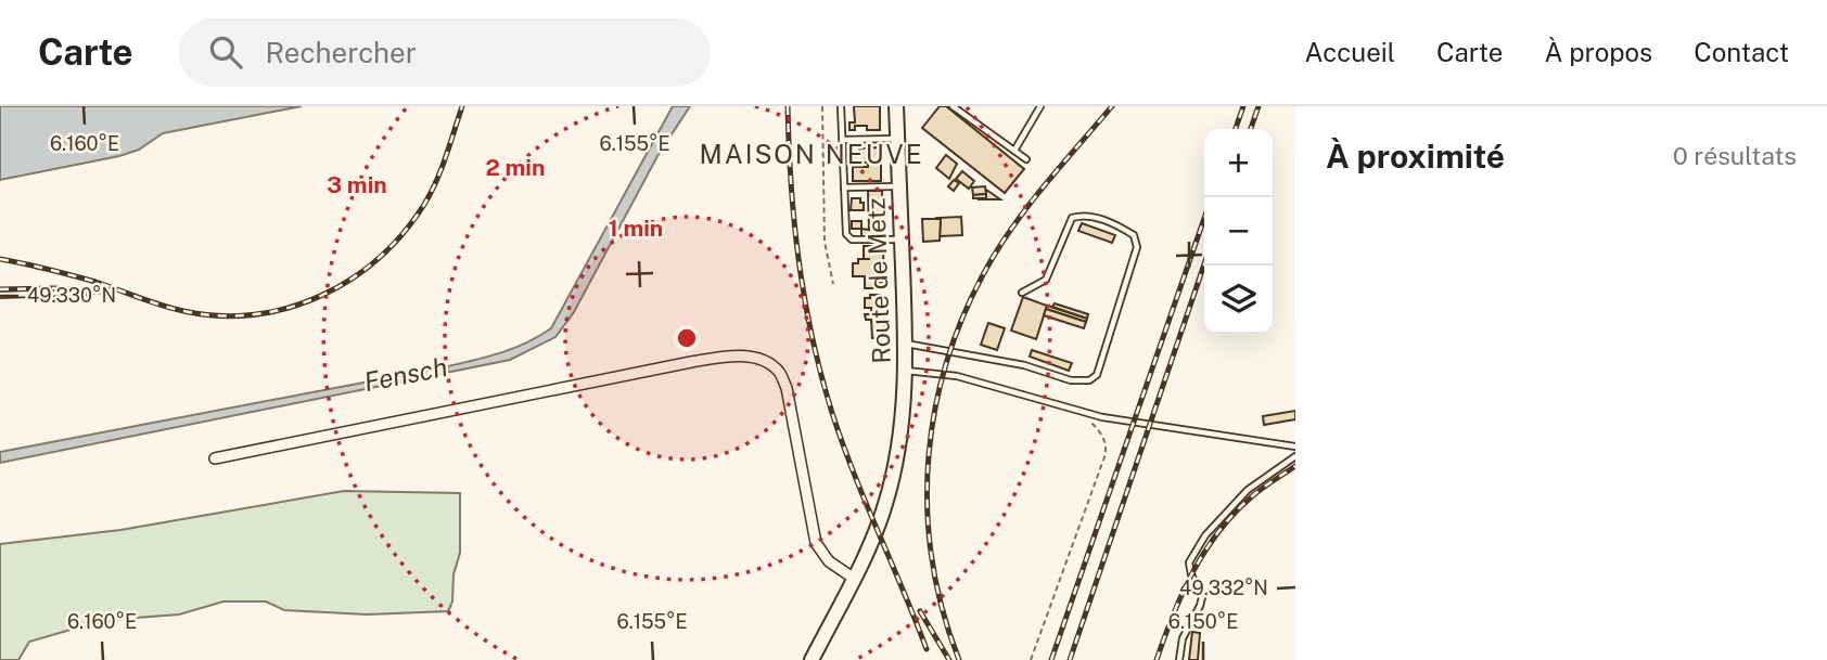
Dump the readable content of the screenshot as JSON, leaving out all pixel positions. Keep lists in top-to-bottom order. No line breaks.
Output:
{"streets":{"main road":["Route de Metz"]},"districts":["MAISON NEUVE"],"water":["Fensch"],"page":{"header":"Carte","search":"Rechercher","nav":["Accueil","Carte","À propos","Contact"],"heading":["À proximité","0 résultats"],"map_buttons":["+","−"]},"coordinates":["6.160°E","6.155°E","49.330°N","49.332°N","6.150°E"],"rings":["2 min","3 min","1 min"]}
